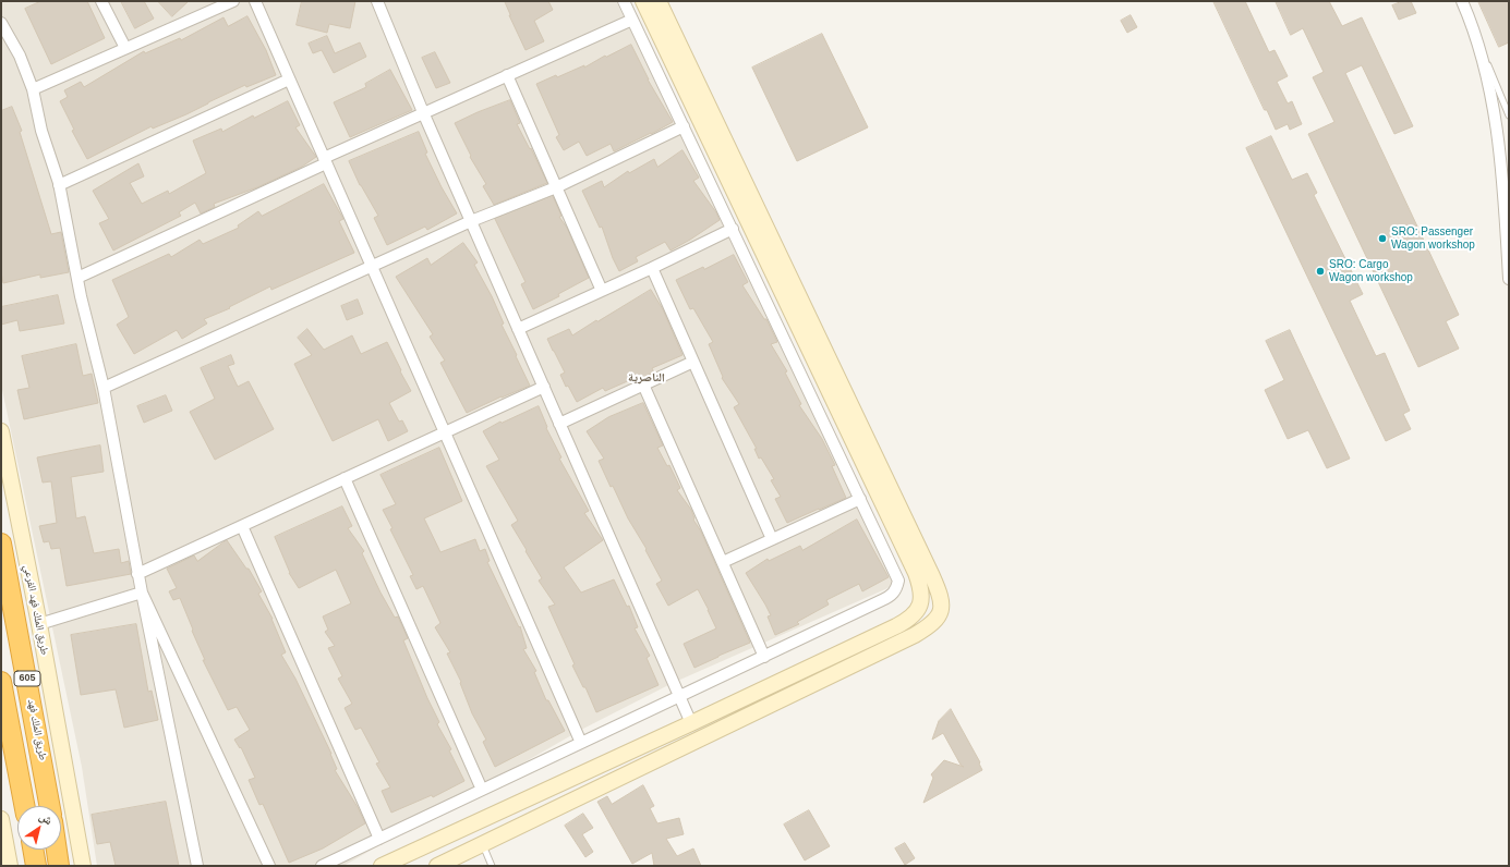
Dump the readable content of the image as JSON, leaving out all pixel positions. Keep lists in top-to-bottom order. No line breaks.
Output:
{"streets":{"highway":["605","طريق الملك فهد"],"street":["طريق الملك فهد الفرعي"]},"districts":["الناصرية"],"places":["SRO: Passenger Wagon workshop","SRO: Cargo Wagon workshop"],"north":"top right"}
